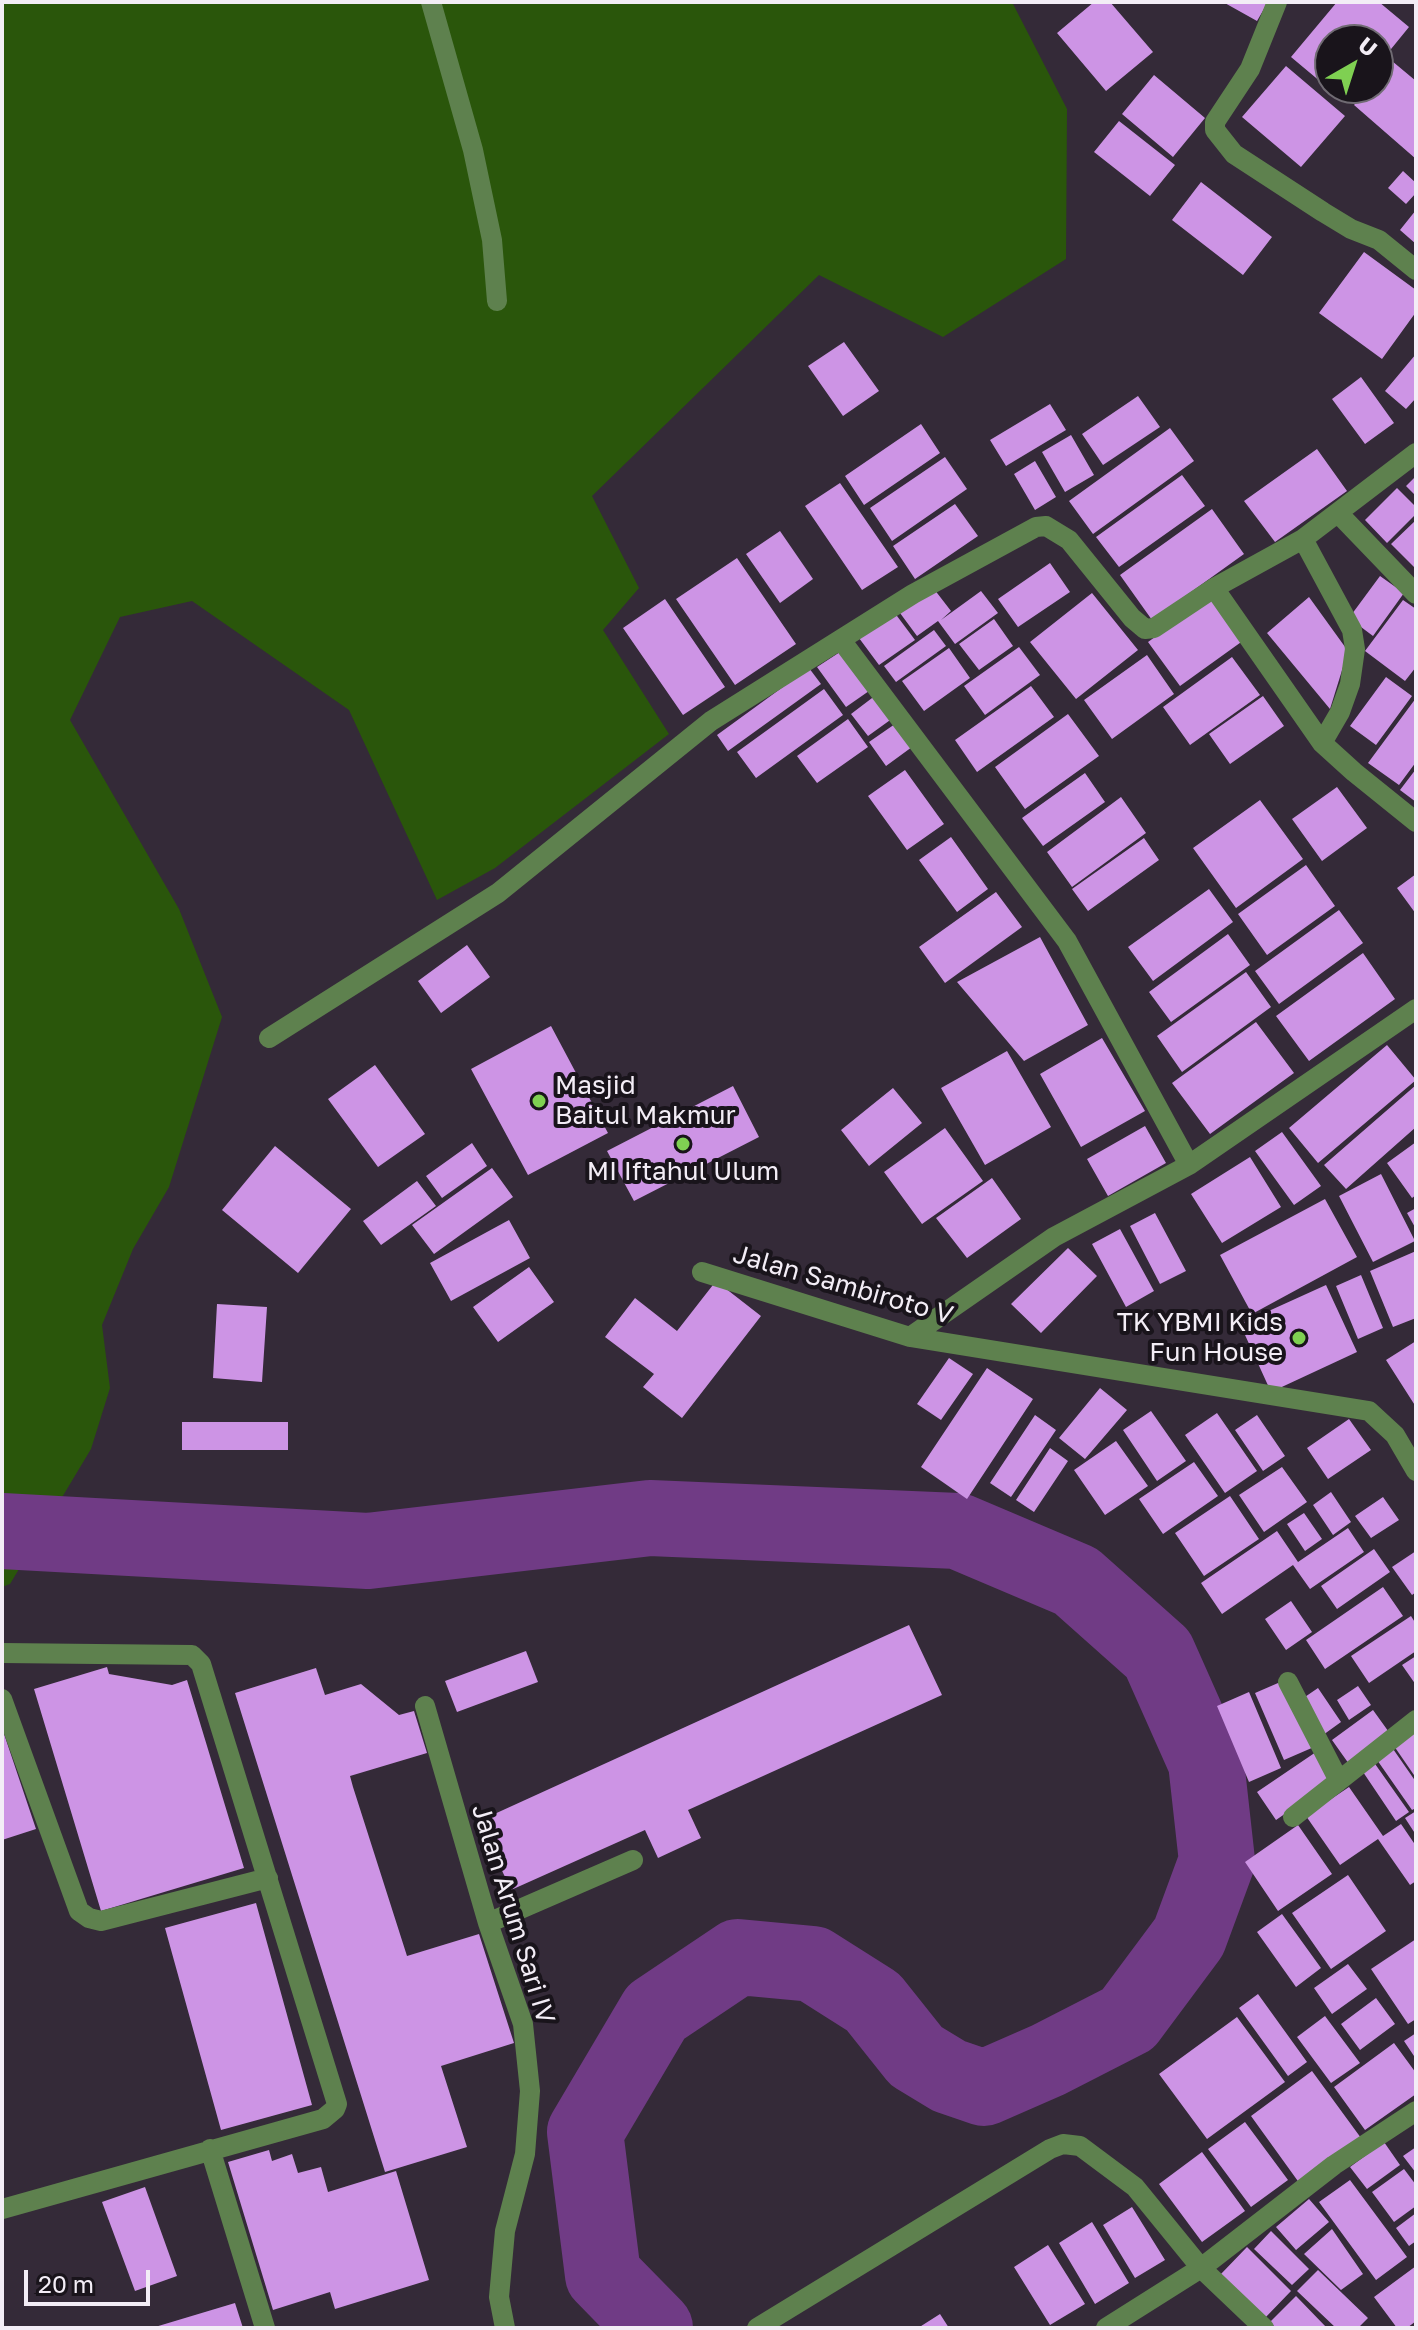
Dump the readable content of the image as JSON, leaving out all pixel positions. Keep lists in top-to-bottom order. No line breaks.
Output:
{"streets":{"street":["Jalan Sambiroto V","Jalan Arum Sari IV"]},"places":["Masjid Baitul Makmur","MI Iftahul Ulum","TK YBMI Kids Fun House"],"scale_bar":"20 m","north":"top right"}
